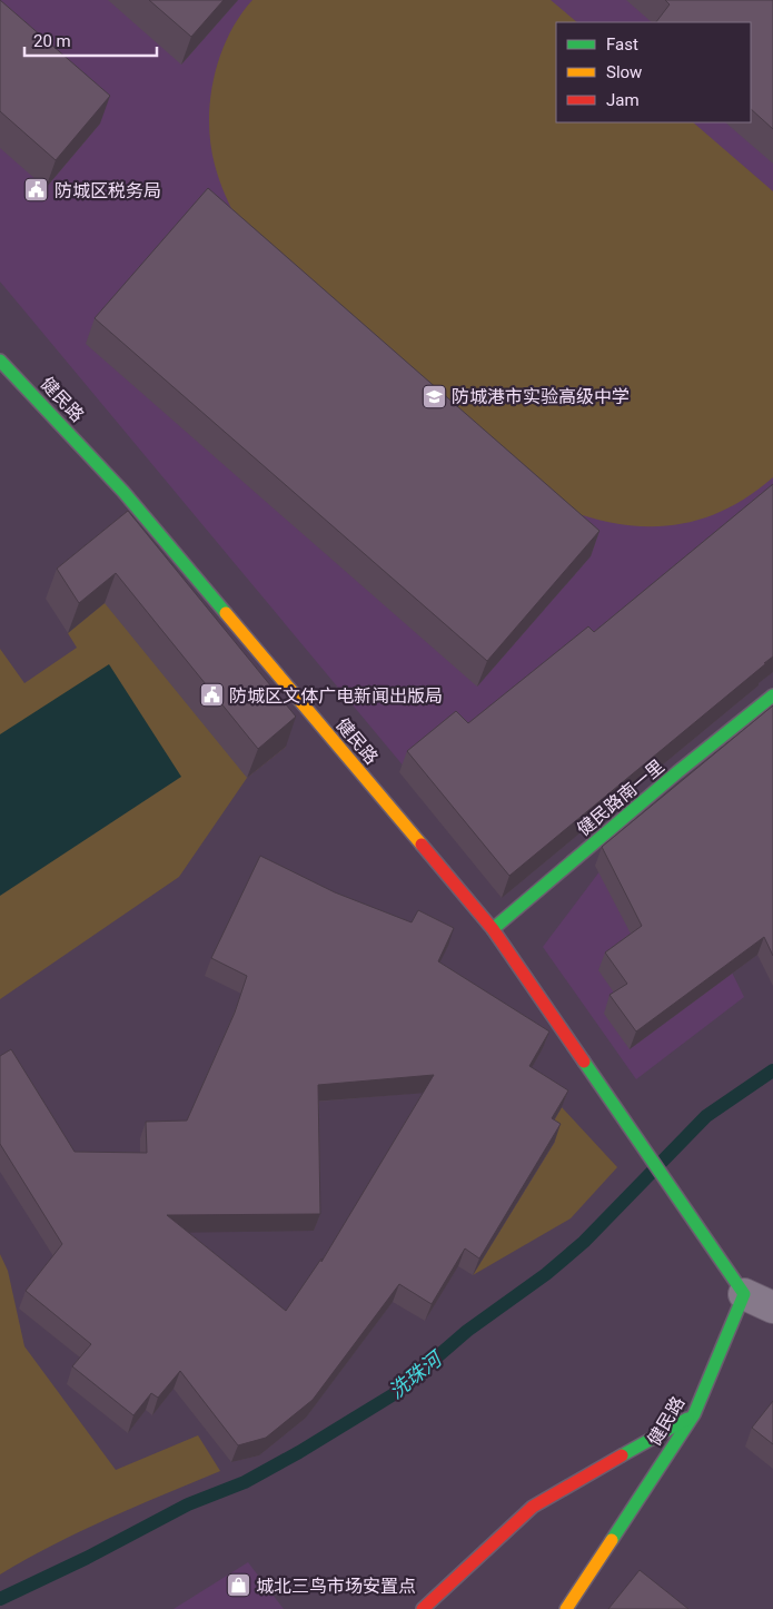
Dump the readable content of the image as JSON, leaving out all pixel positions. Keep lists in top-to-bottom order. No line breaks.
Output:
{"streets":{"street":["健民路","健民路南一里"]},"crossings":[["健民路","健民路南一里"]],"water":["洗珠河"],"places":{"public building":["防城区税务局","防城区文体广电新闻出版局"],"school or university":["防城港市实验高级中学"],"shop":["城北三鸟市场安置点"]},"legend":["Fast","Slow","Jam"],"scale_bar":"20 m"}
